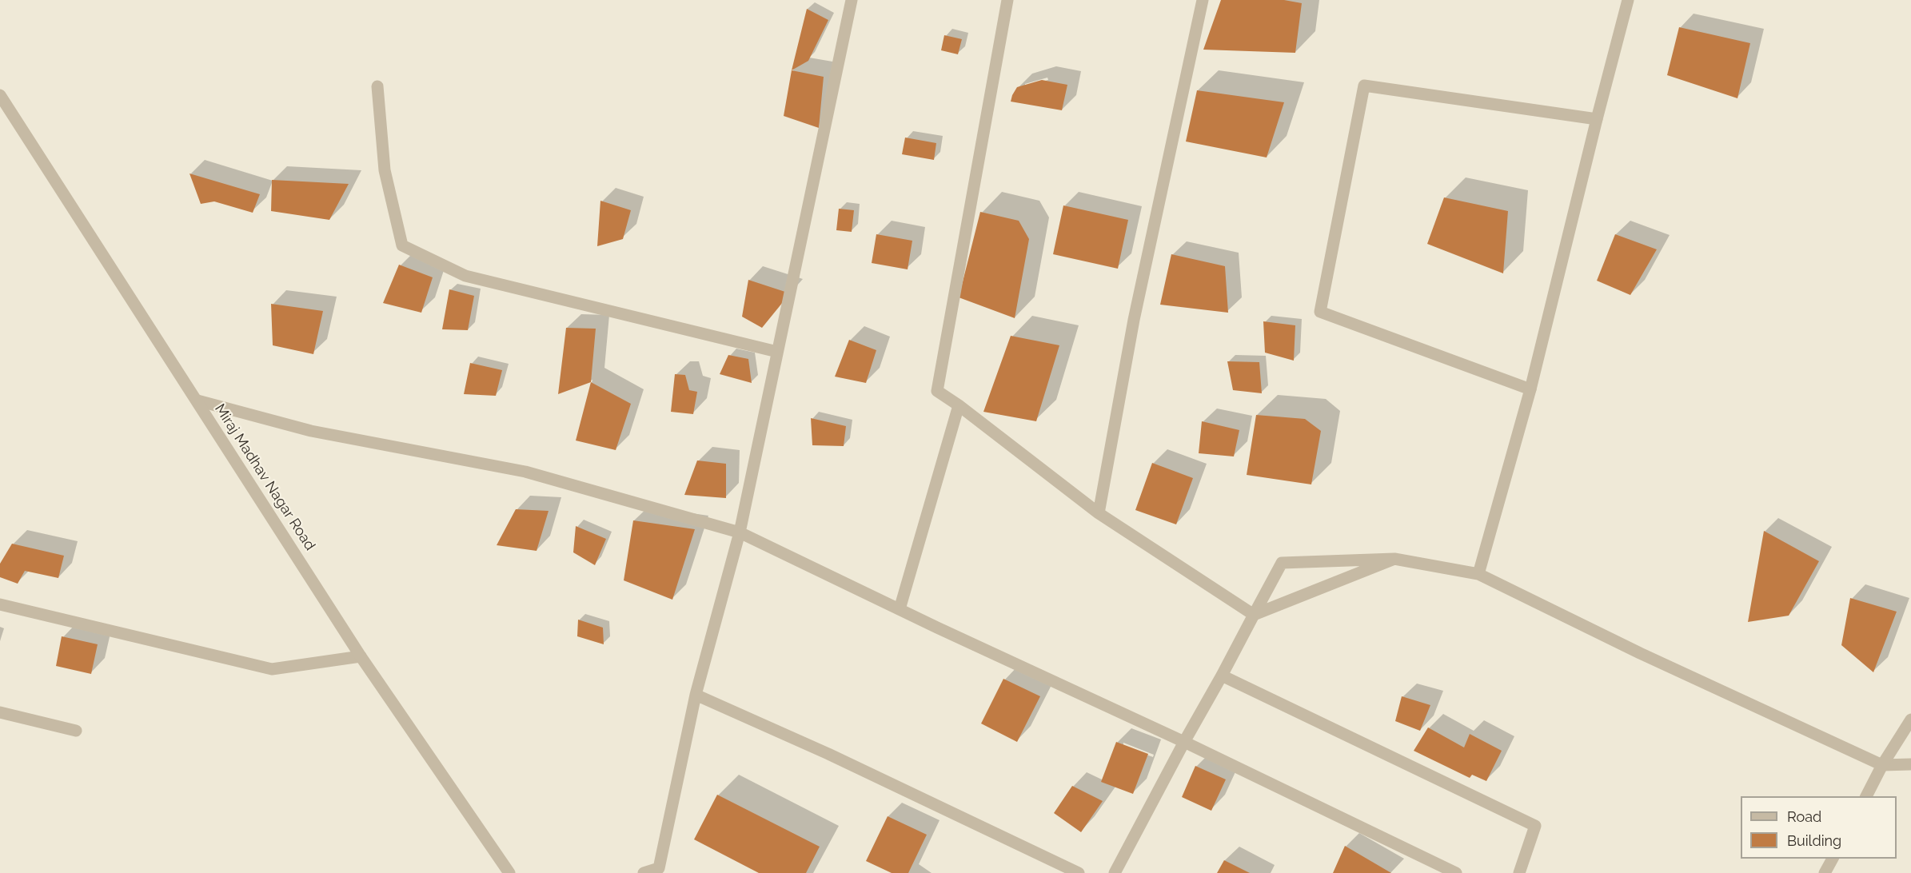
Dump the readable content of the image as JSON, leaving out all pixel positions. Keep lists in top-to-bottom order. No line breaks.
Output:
{"streets":{"street":["Miraj Madhav Nagar Road"]},"legend":["Road","Building"]}
